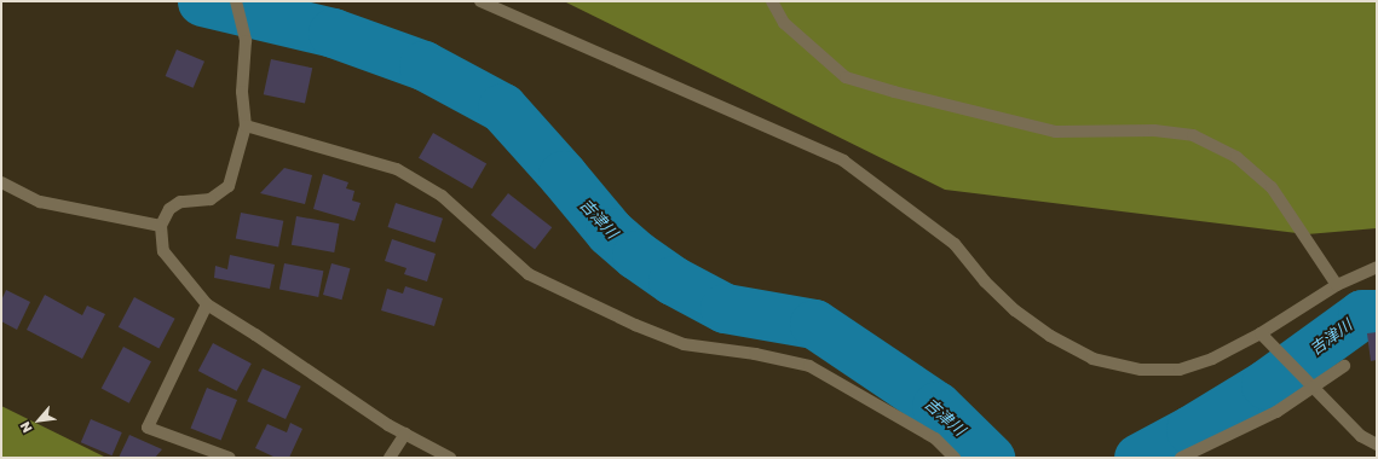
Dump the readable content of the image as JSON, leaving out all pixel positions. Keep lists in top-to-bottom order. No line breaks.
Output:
{"water":["吉津川"],"north":"bottom left"}
